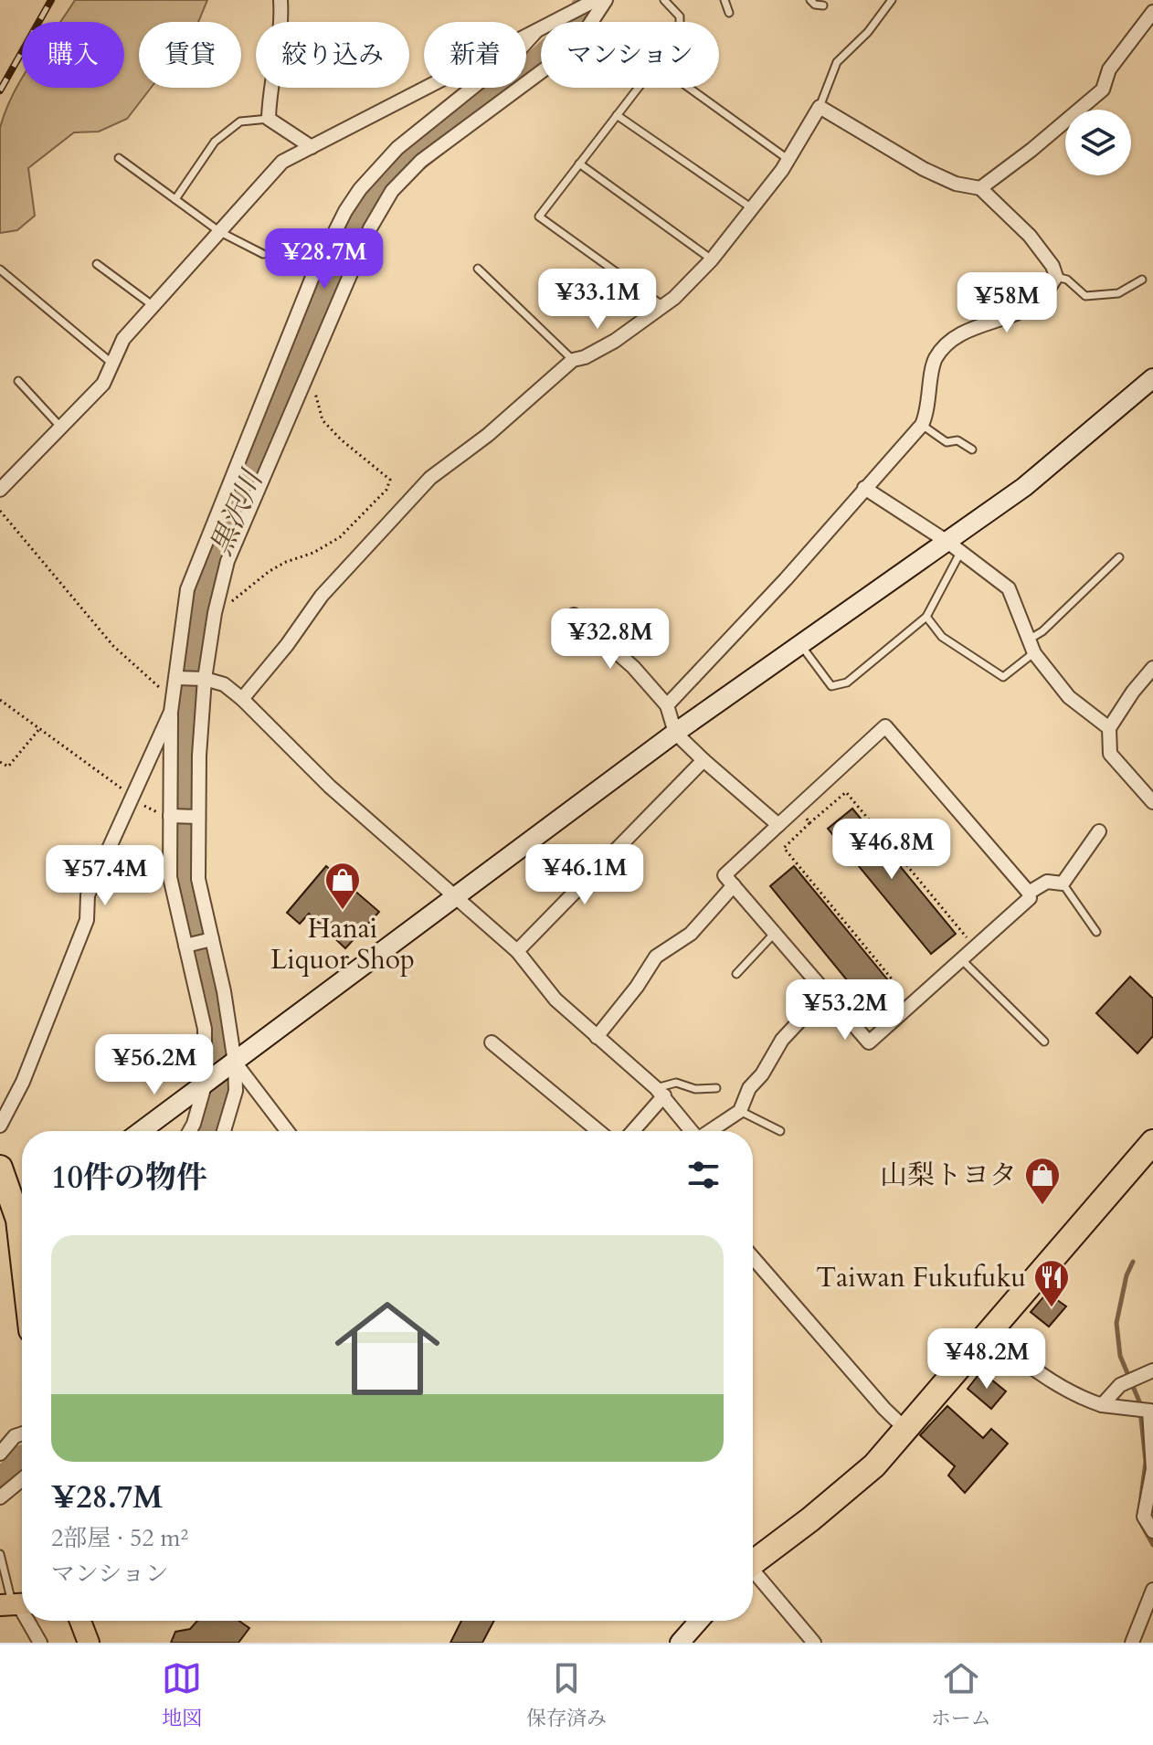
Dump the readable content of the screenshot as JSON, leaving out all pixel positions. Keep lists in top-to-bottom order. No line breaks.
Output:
{"water":["黒沢川"],"places":{"shop":["Hanai Liquor Shop","山梨トヨタ"],"restaurant":["Taiwan Fukufuku"]},"page":{"chip":["購入","賃貸","絞り込み","新着","マンション"],"price":["¥28.7M","¥33.1M","¥58M","¥32.8M","¥46.8M","¥46.1M","¥57.4M","¥53.2M","¥56.2M","¥48.2M"],"heading":"10件の物件","list":[{"name":"¥28.7M","note":"2部屋 · 52 m² · マンション"}],"tabs":["地図","保存済み","ホーム"]}}
